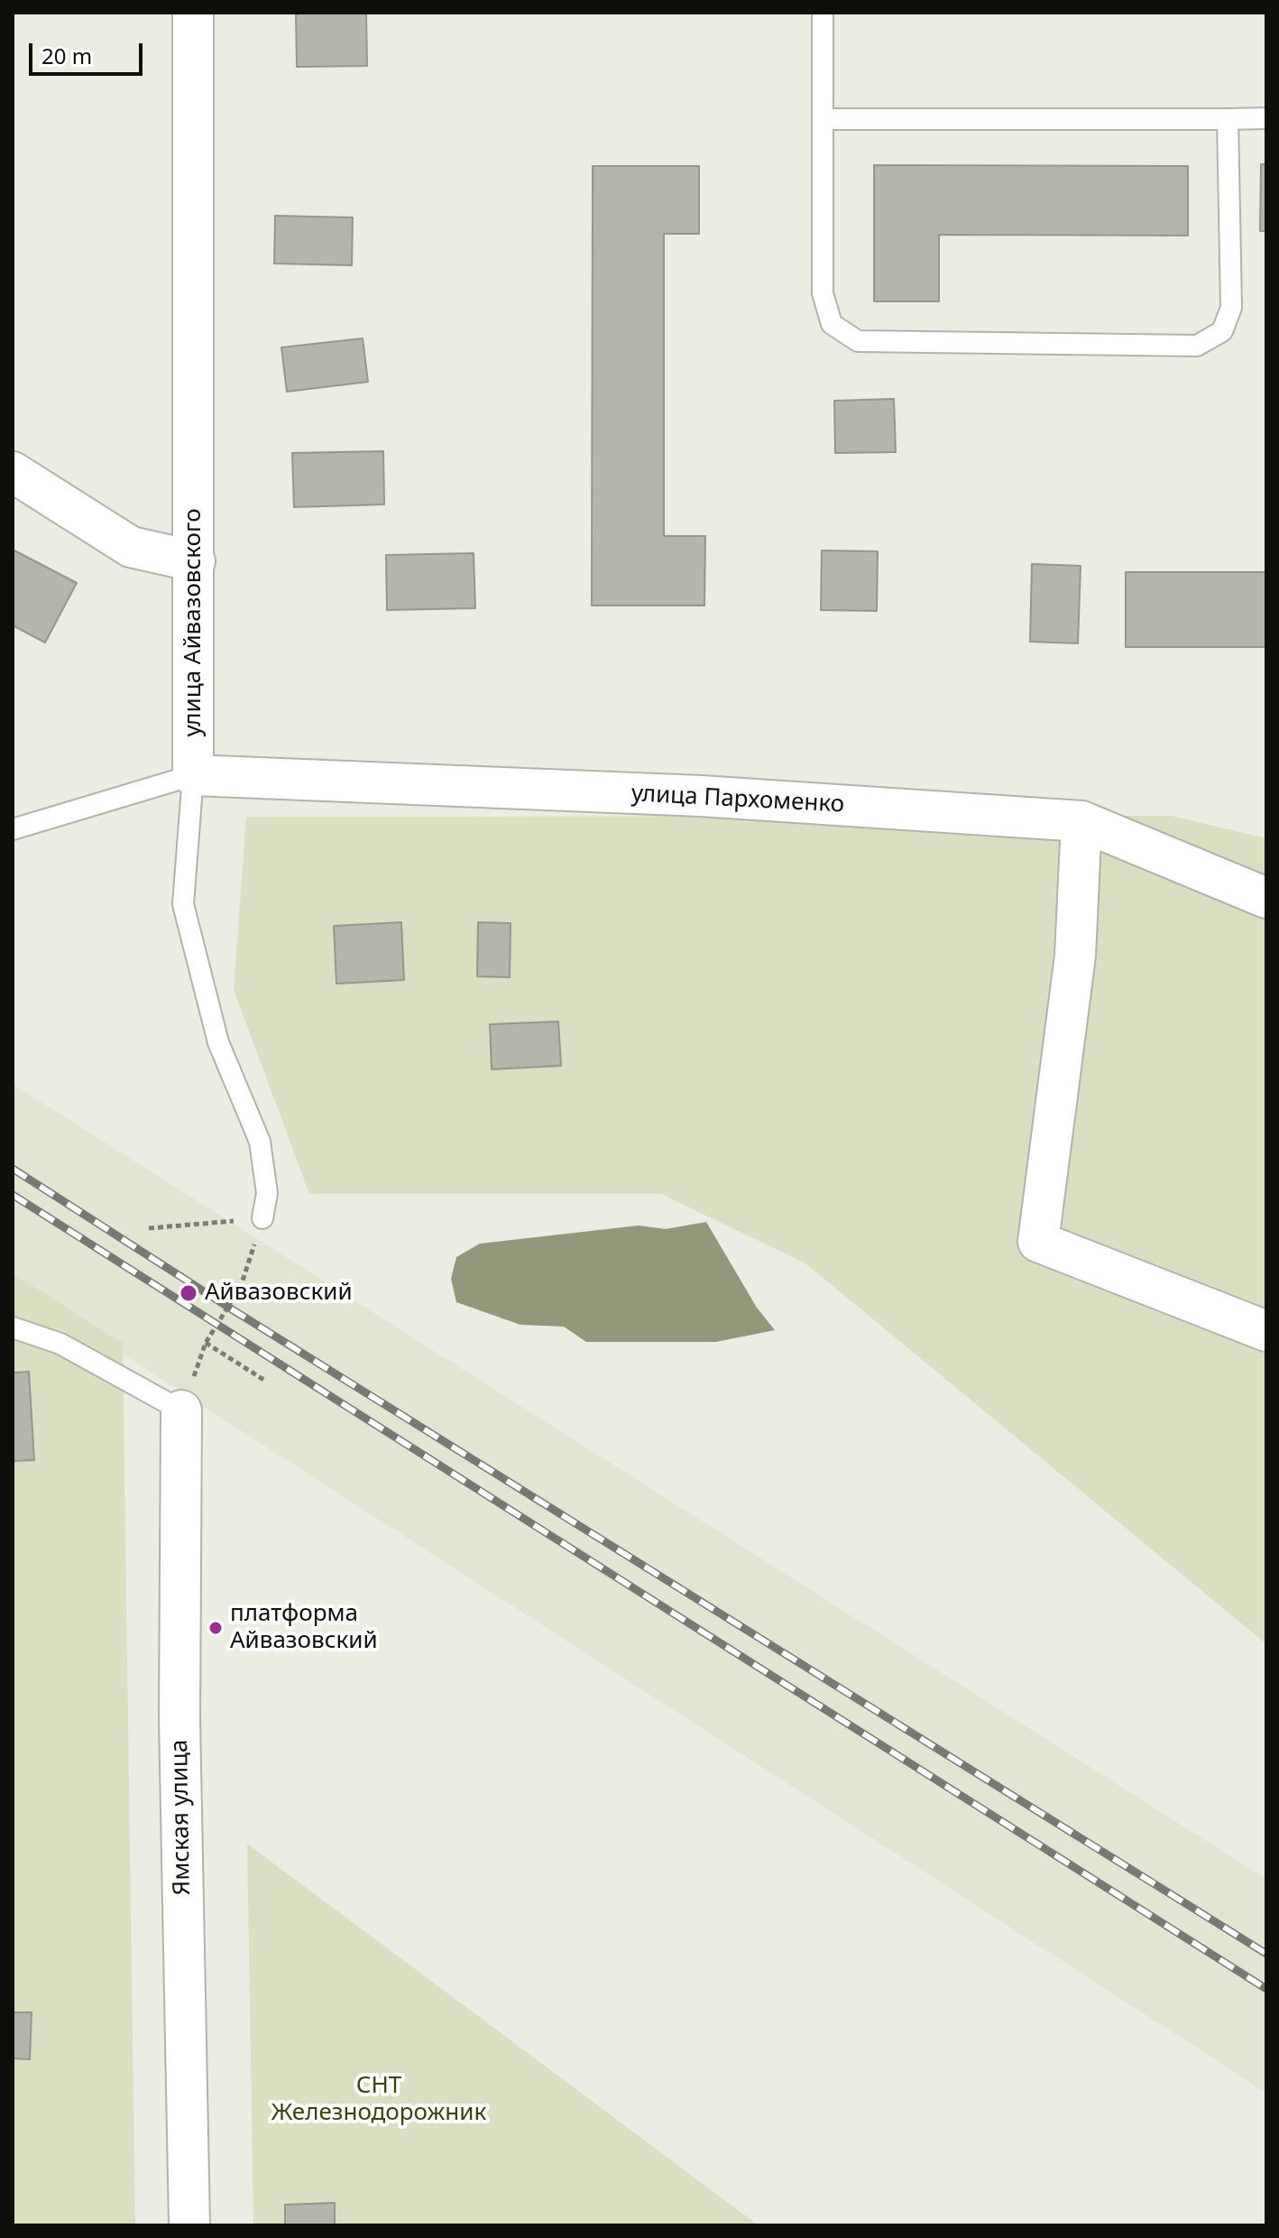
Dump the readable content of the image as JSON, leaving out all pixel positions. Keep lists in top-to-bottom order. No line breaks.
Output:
{"streets":{"street":["улица Айвазовского","улица Пархоменко","Ямская улица"]},"crossings":[["улица Айвазовского","улица Пархоменко"]],"parks":["СНТ Железнодорожник"],"places":["Айвазовский","платформа Айвазовский"],"scale_bar":"20 m"}
